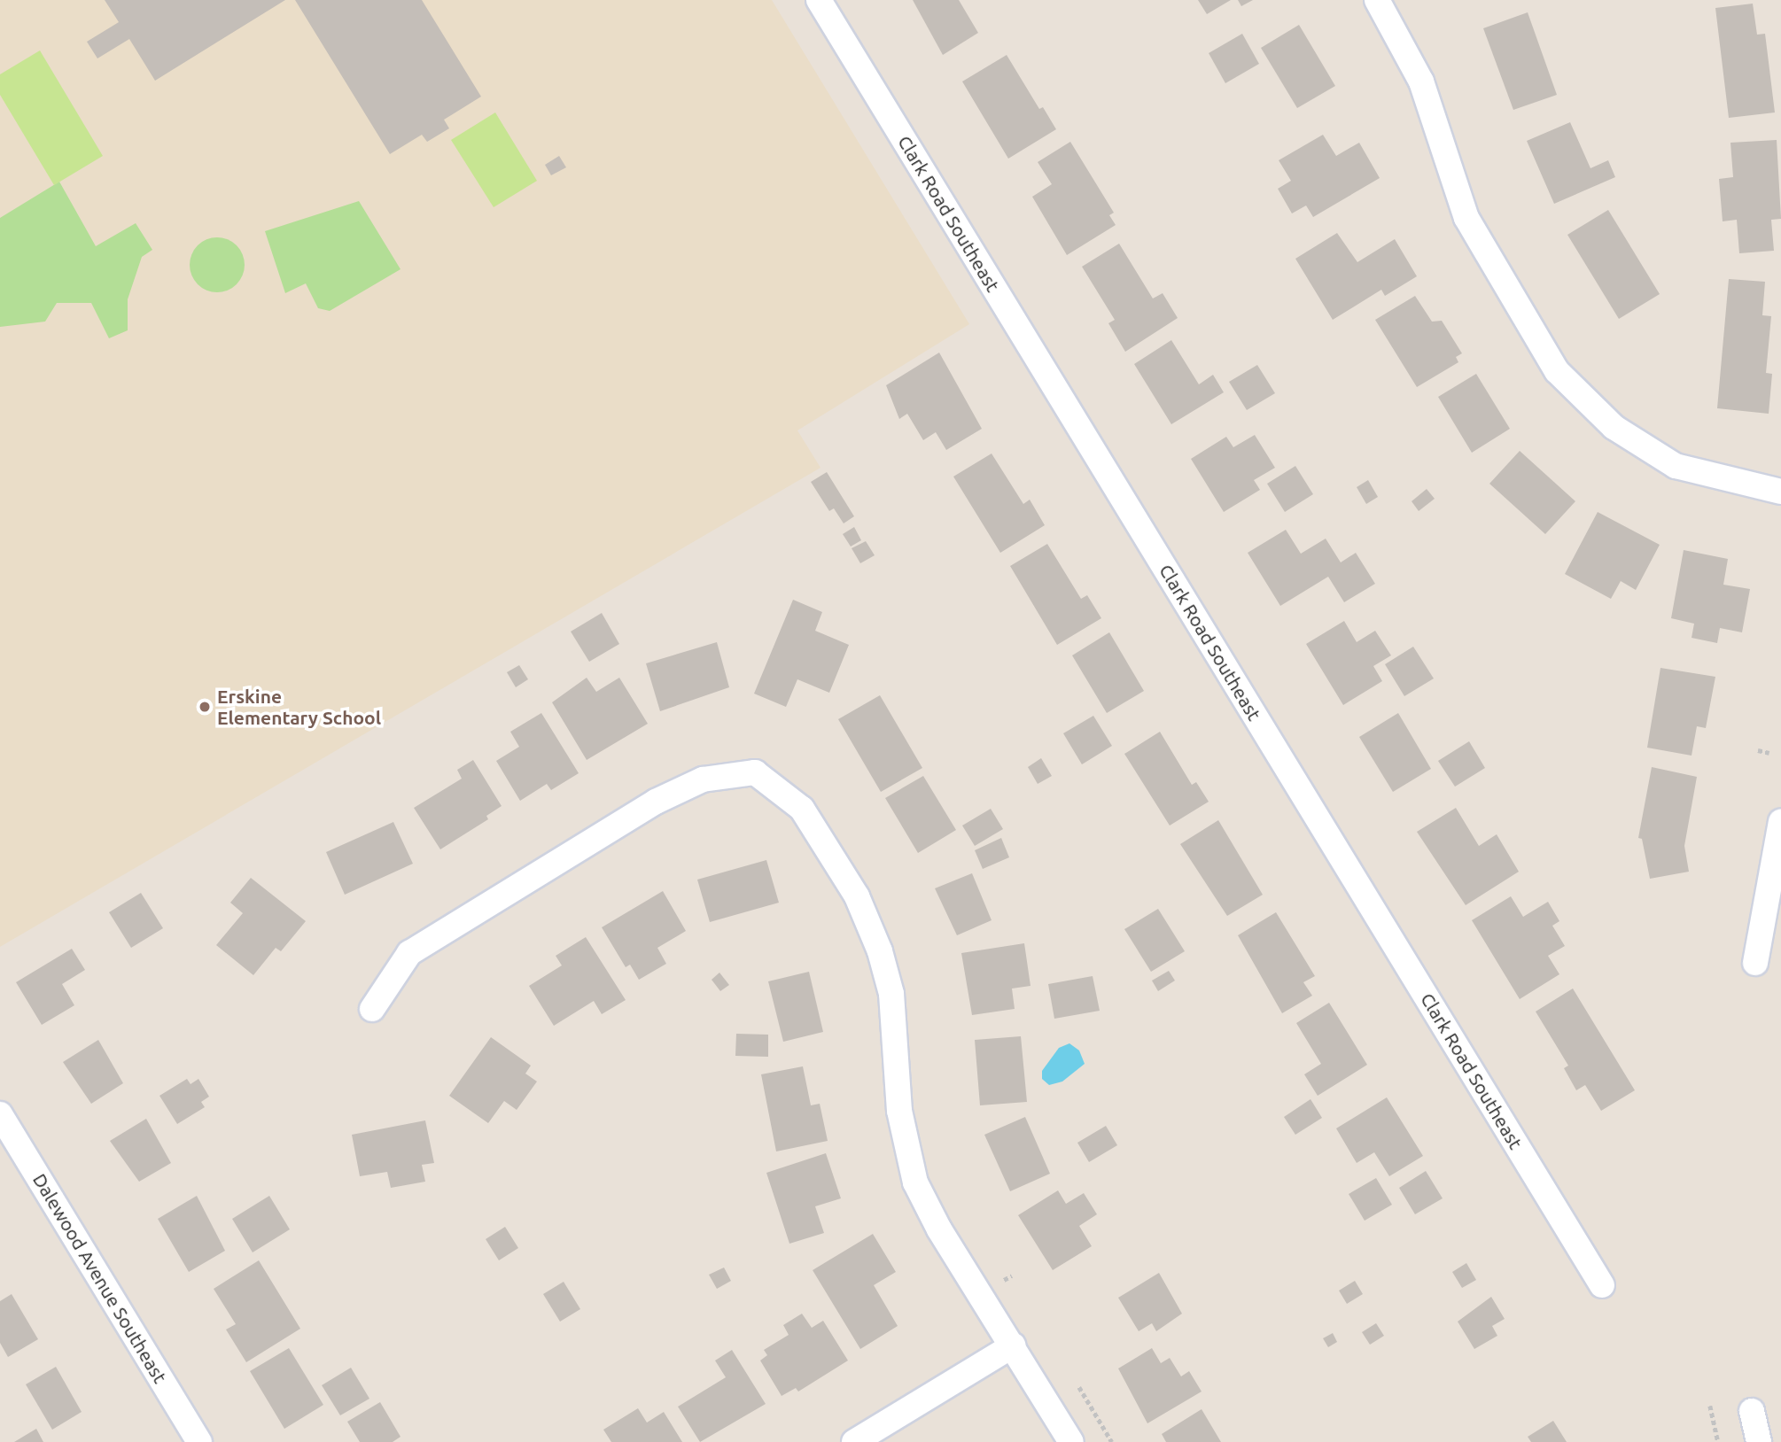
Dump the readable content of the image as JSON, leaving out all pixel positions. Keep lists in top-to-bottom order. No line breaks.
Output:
{"streets":{"street":["Clark Road Southeast","Dalewood Avenue Southeast"]},"places":["Erskine Elementary School"]}
